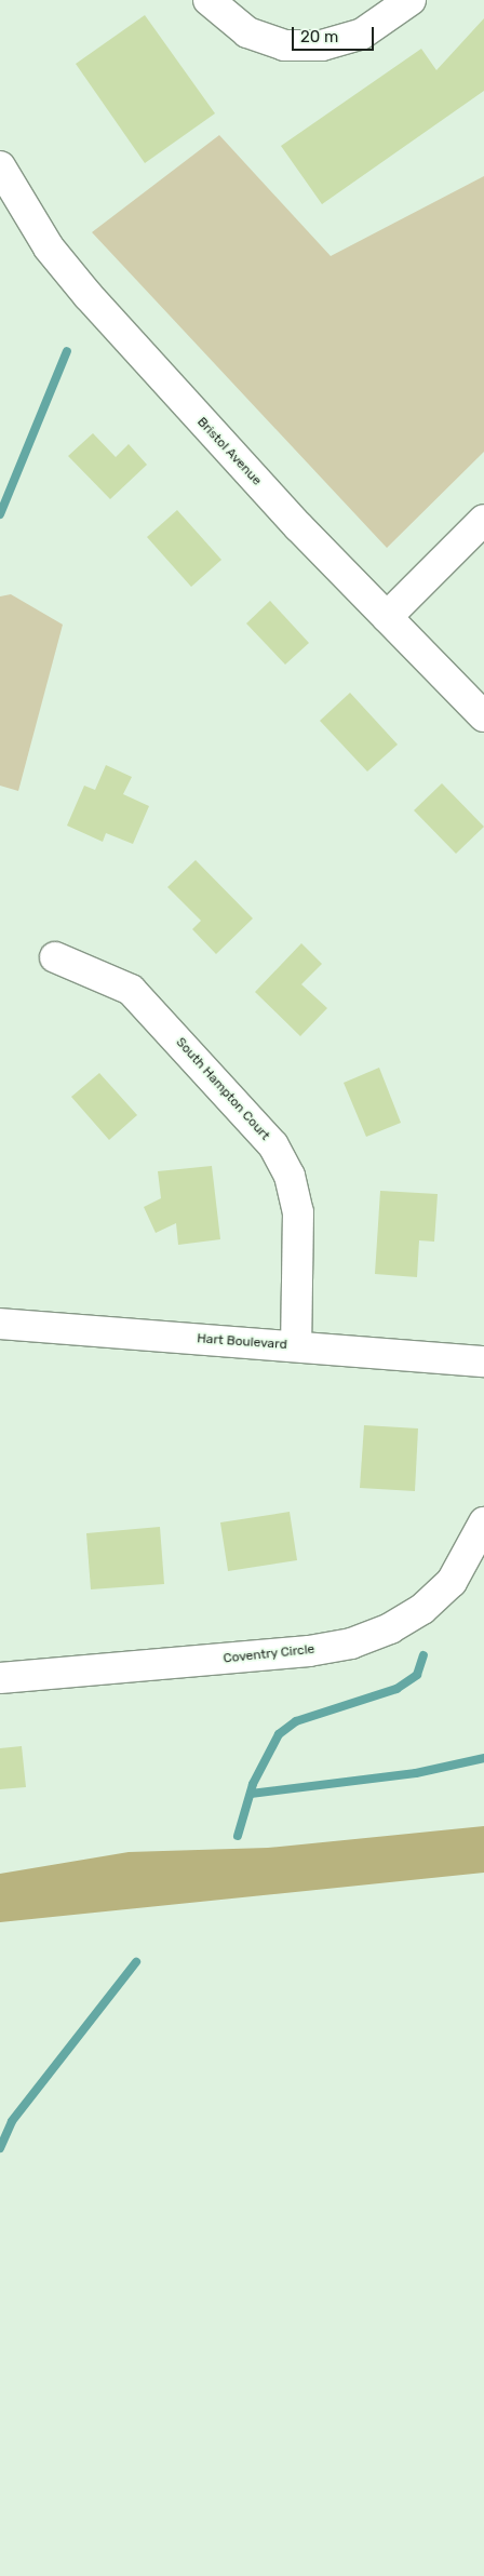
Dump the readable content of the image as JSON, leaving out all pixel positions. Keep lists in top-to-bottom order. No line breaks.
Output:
{"streets":{"street":["Bristol Avenue","South Hampton Court","Hart Boulevard","Coventry Circle"]},"crossings":[["South Hampton Court","Hart Boulevard"]],"scale_bar":"20 m"}
